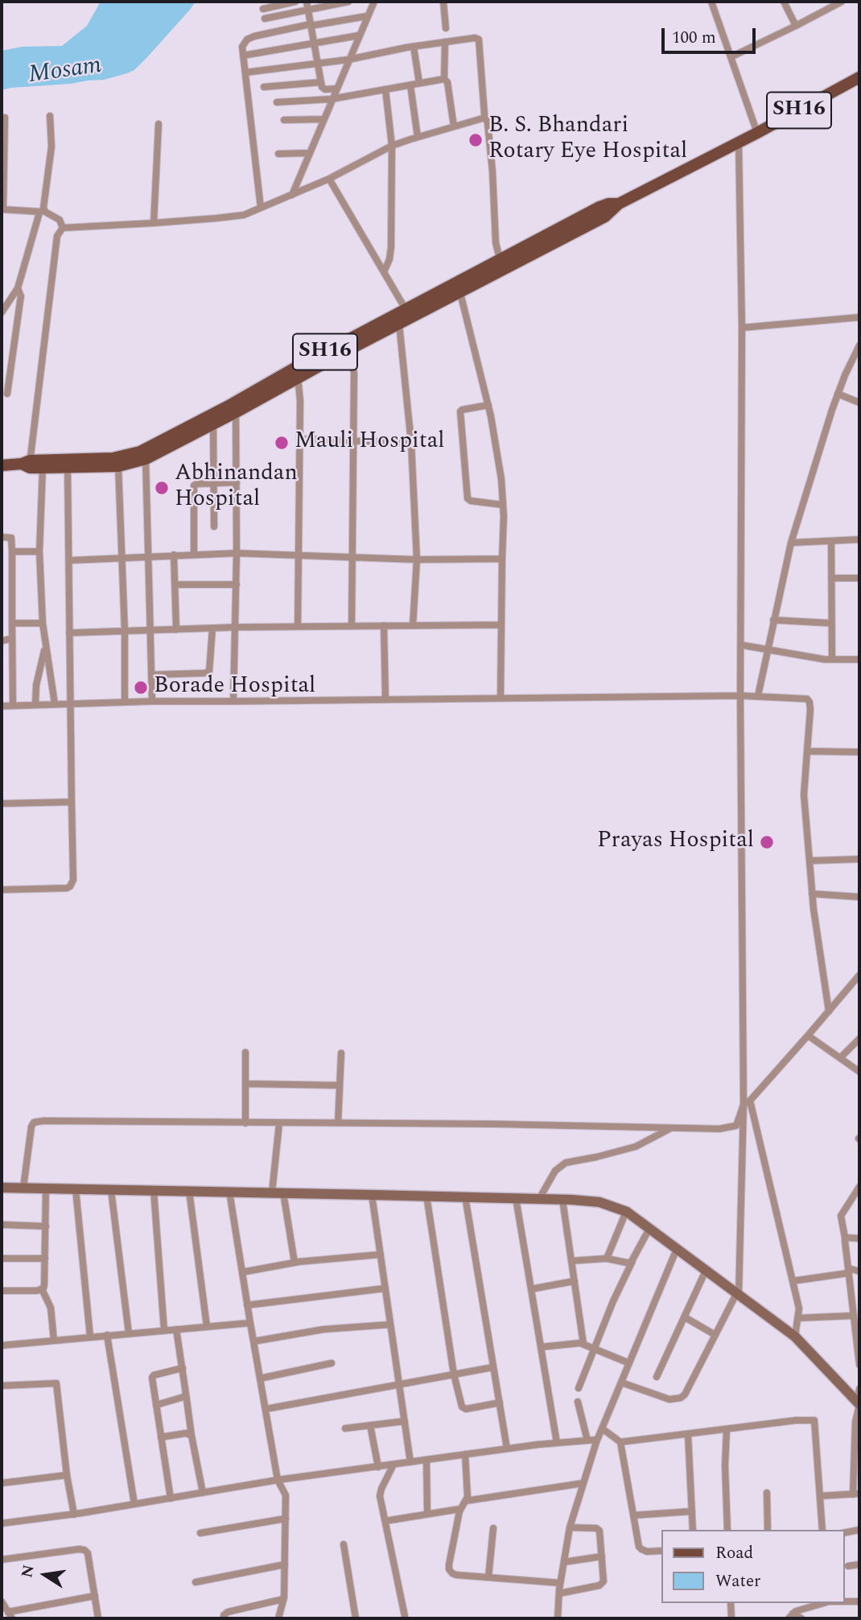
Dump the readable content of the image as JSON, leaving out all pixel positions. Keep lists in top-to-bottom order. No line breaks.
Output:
{"streets":{"main road":["SH16"]},"water":["Mosam"],"places":["B. S. Bhandari Rotary Eye Hospital","Mauli Hospital","Abhinandan Hospital","Borade Hospital","Prayas Hospital"],"legend":["Road","Water"],"scale_bar":"100 m","north":"left"}
